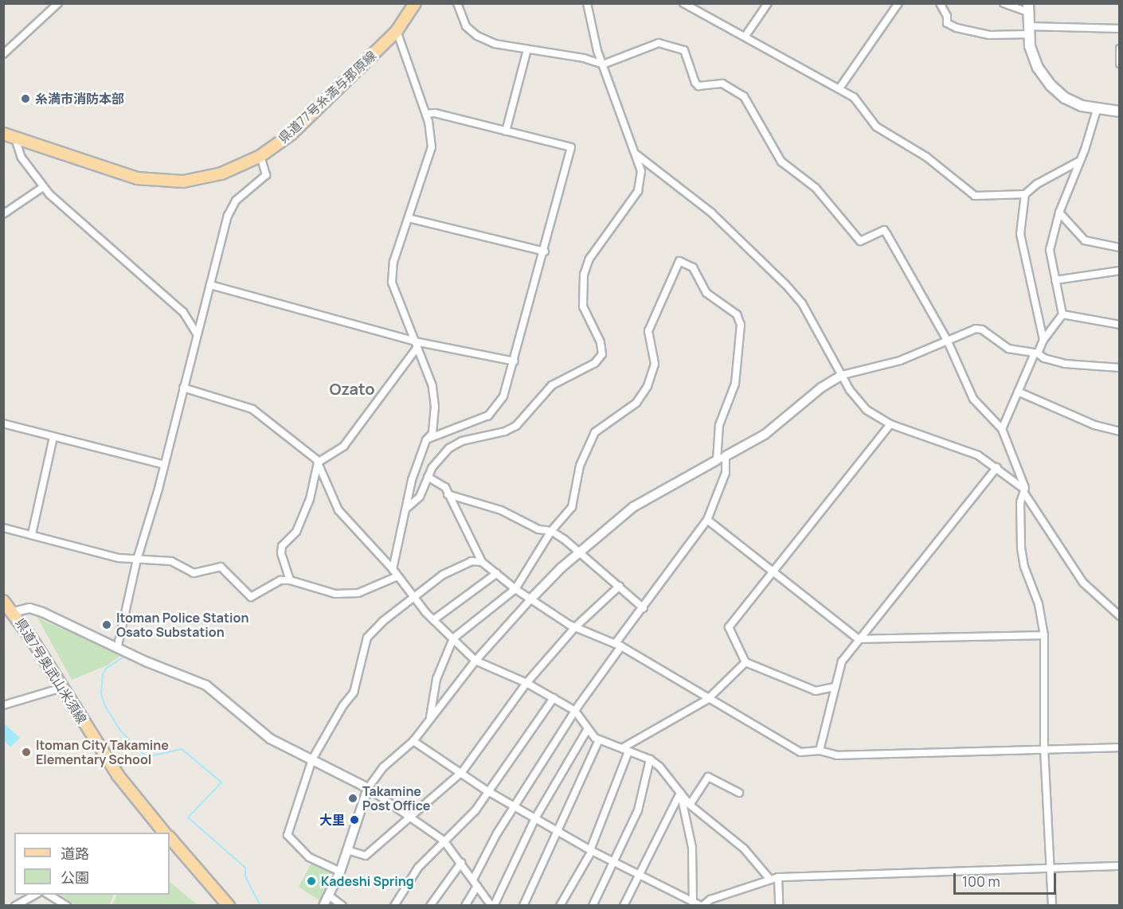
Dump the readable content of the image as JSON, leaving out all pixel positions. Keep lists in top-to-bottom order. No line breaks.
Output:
{"streets":{"main road":["県道77号糸満与那原線","県道7号奥武山米須線"]},"districts":["Ozato"],"places":["糸満市消防本部","Itoman Police Station Osato Substation","Itoman City Takamine Elementary School","Takamine Post Office","大里","Kadeshi Spring"],"legend":["道路","公園"],"scale_bar":"100 m"}
